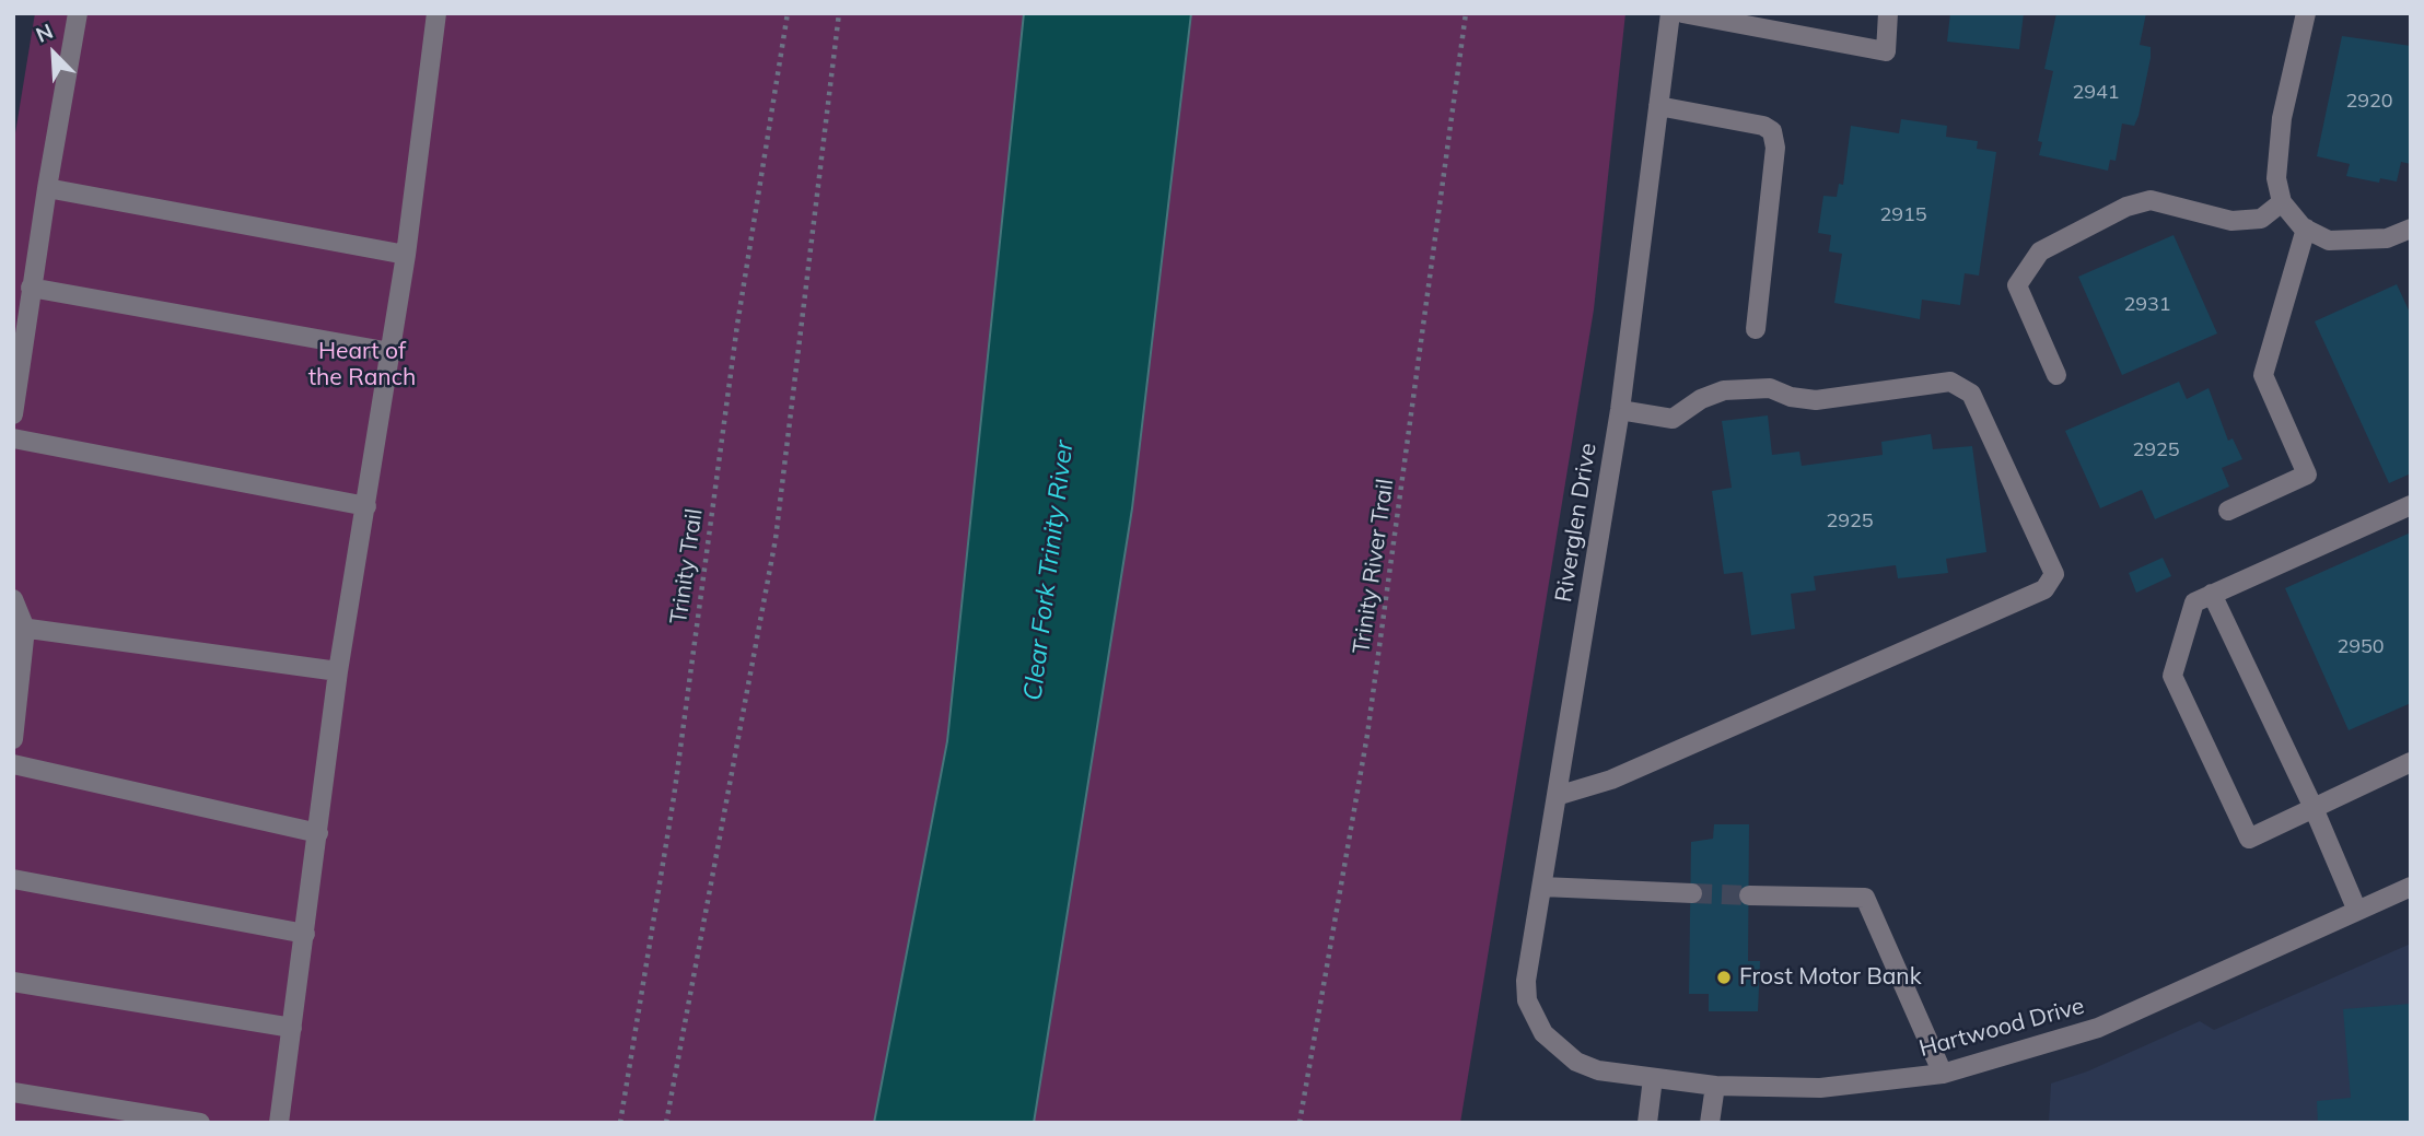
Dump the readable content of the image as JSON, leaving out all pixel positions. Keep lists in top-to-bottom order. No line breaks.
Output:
{"streets":{"street":["Riverglen Drive","Hartwood Drive"],"path":["Trinity Trail","Trinity River Trail"]},"crossings":[["Riverglen Drive","Hartwood Drive"]],"water":["Clear Fork Trinity River"],"parks":["Heart of the Ranch"],"places":["Frost Motor Bank"],"house_numbers":["2941","2920","2915","2931","2925","2925","2950"],"north":"top left"}
